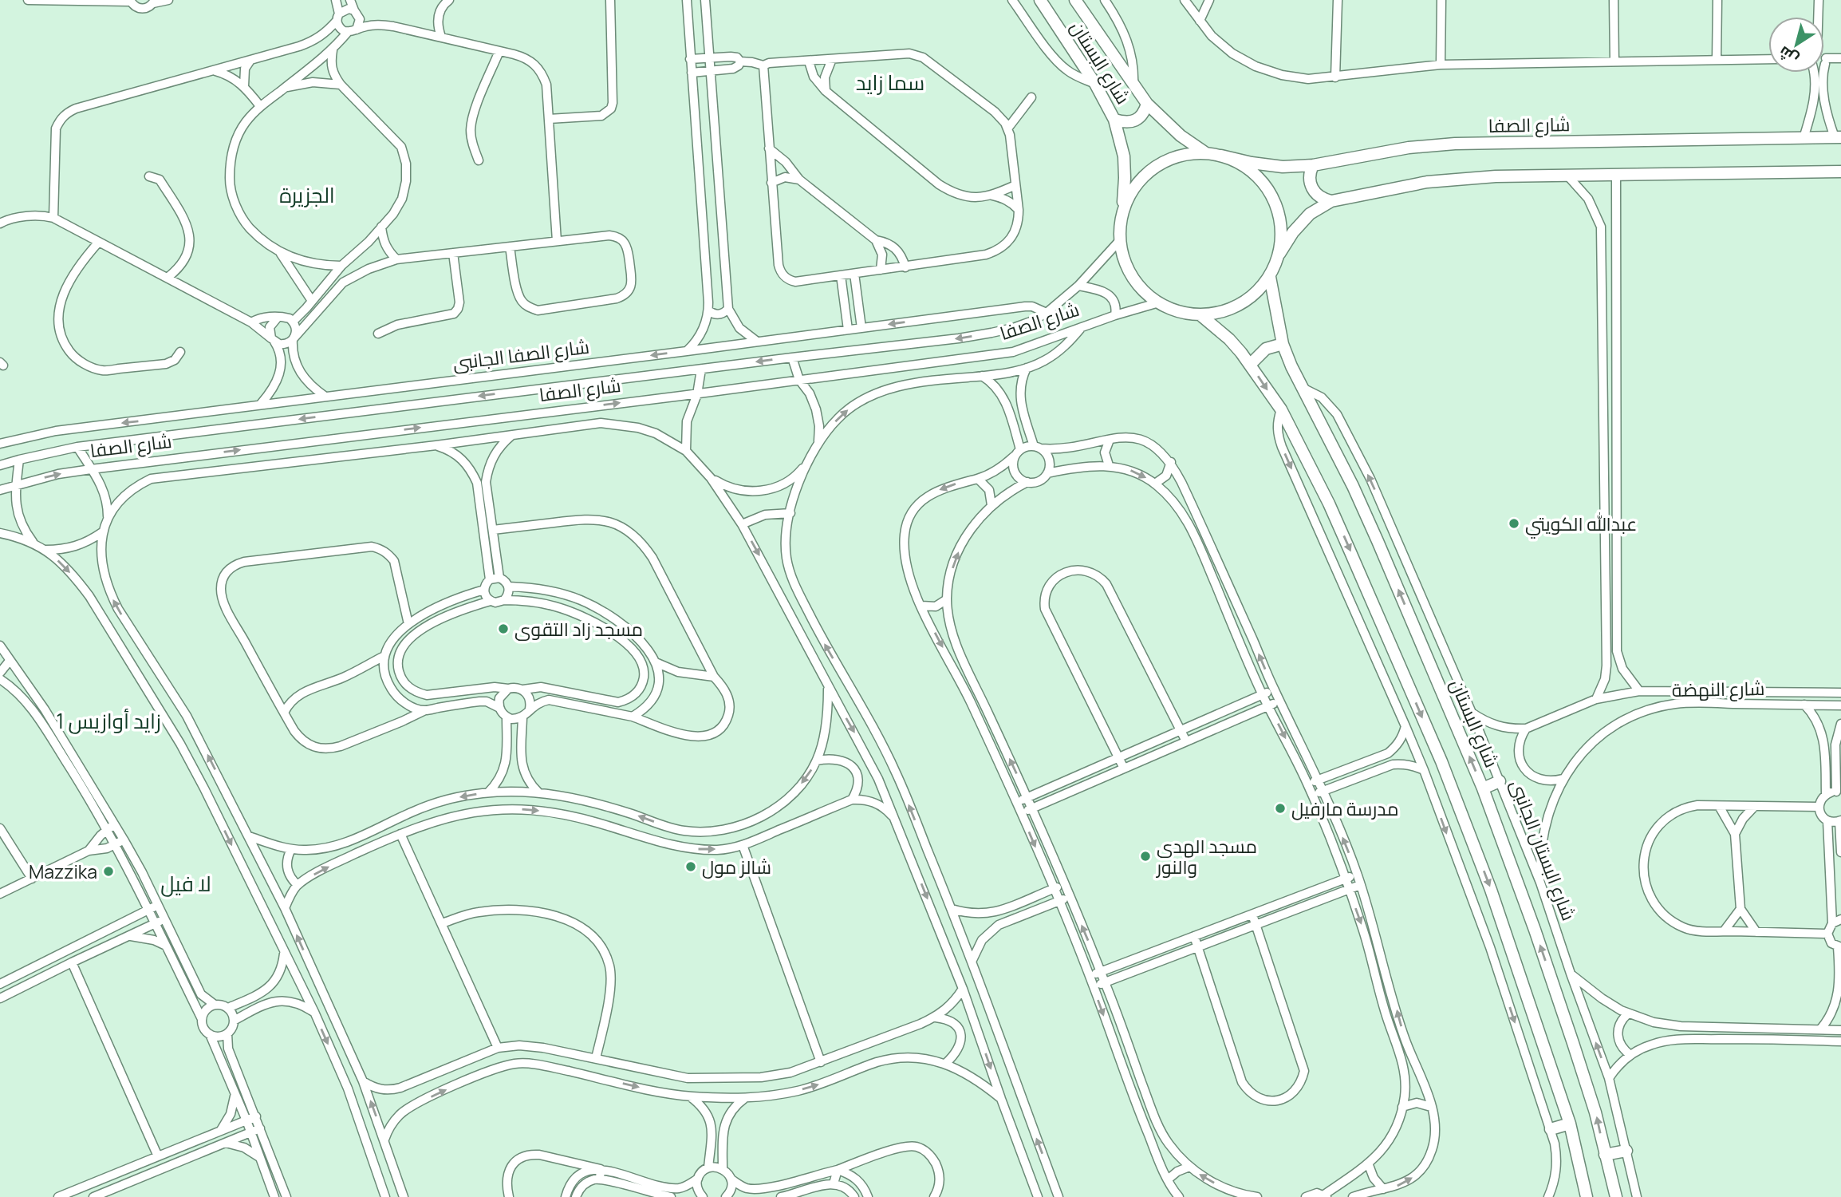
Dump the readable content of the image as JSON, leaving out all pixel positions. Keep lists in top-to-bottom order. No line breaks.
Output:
{"streets":{"street":["شارع البستان","شارع الصفا","شارع الصفا الجانبى","شارع النهضة","شارع البستان الجانبى"]},"crossings":[["شارع البستان","شارع الصفا"],["شارع البستان","شارع البستان الجانبى"],["شارع الصفا","شارع الصفا الجانبى"],["شارع النهضة","شارع البستان الجانبى"]],"districts":["سما زايد","الجزيرة","زايد أوازيس 1","لا فيل"],"places":["عبدالله الكويتي","مسجد زاد التقوى","مدرسة مارفيل","مسجد الهدى والنور","شالز مول","Mazzika"],"north":"bottom left"}
